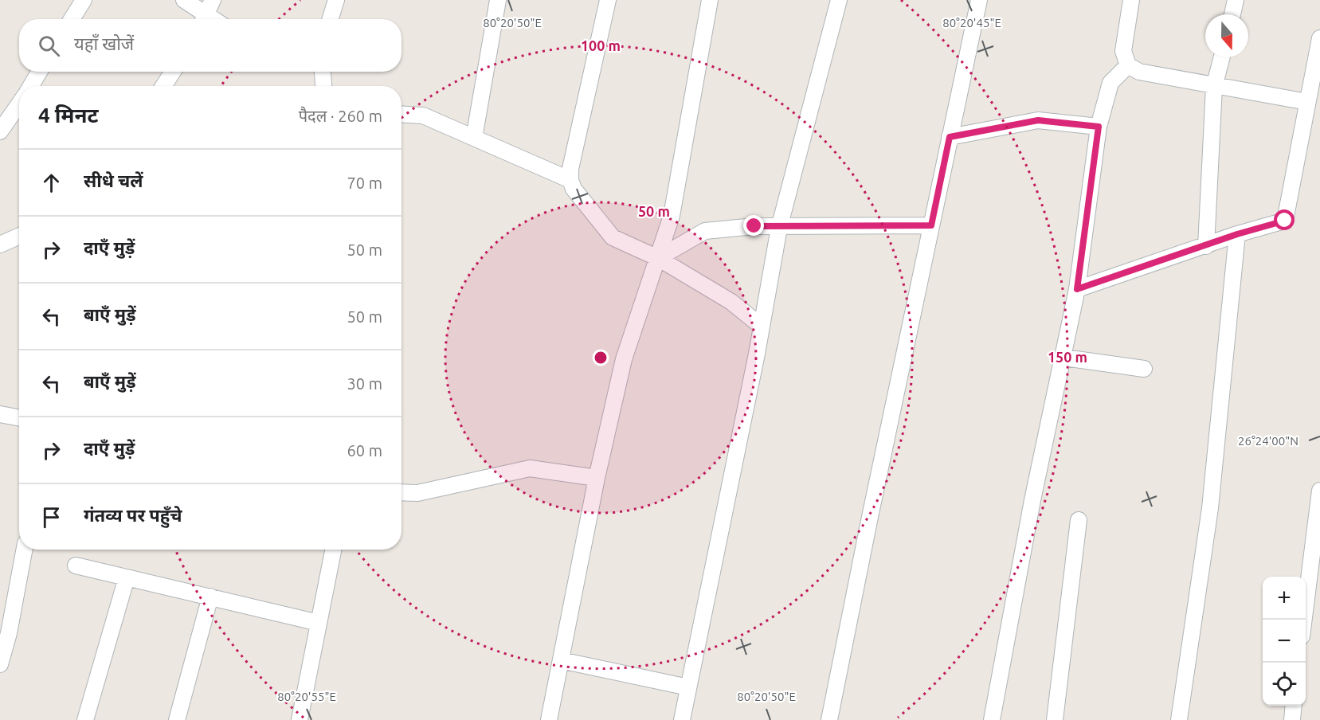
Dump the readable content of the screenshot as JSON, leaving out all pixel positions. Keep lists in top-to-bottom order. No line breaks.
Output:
{"north":"bottom","page":{"search":"यहाँ खोजें","heading":["4 मिनट","पैदल · 260 m"],"list":[["सीधे चलें","70 m"],["दाएँ मुड़ें","50 m"],["बाएँ मुड़ें","50 m"],["बाएँ मुड़ें","30 m"],["दाएँ मुड़ें","60 m"],"गंतव्य पर पहुँचे"],"map_buttons":["+","−"]},"coordinates":["80°20'50\"E","80°20'45\"E","26°24'00\"N","80°20'55\"E"],"rings":["100 m","50 m","150 m"]}
